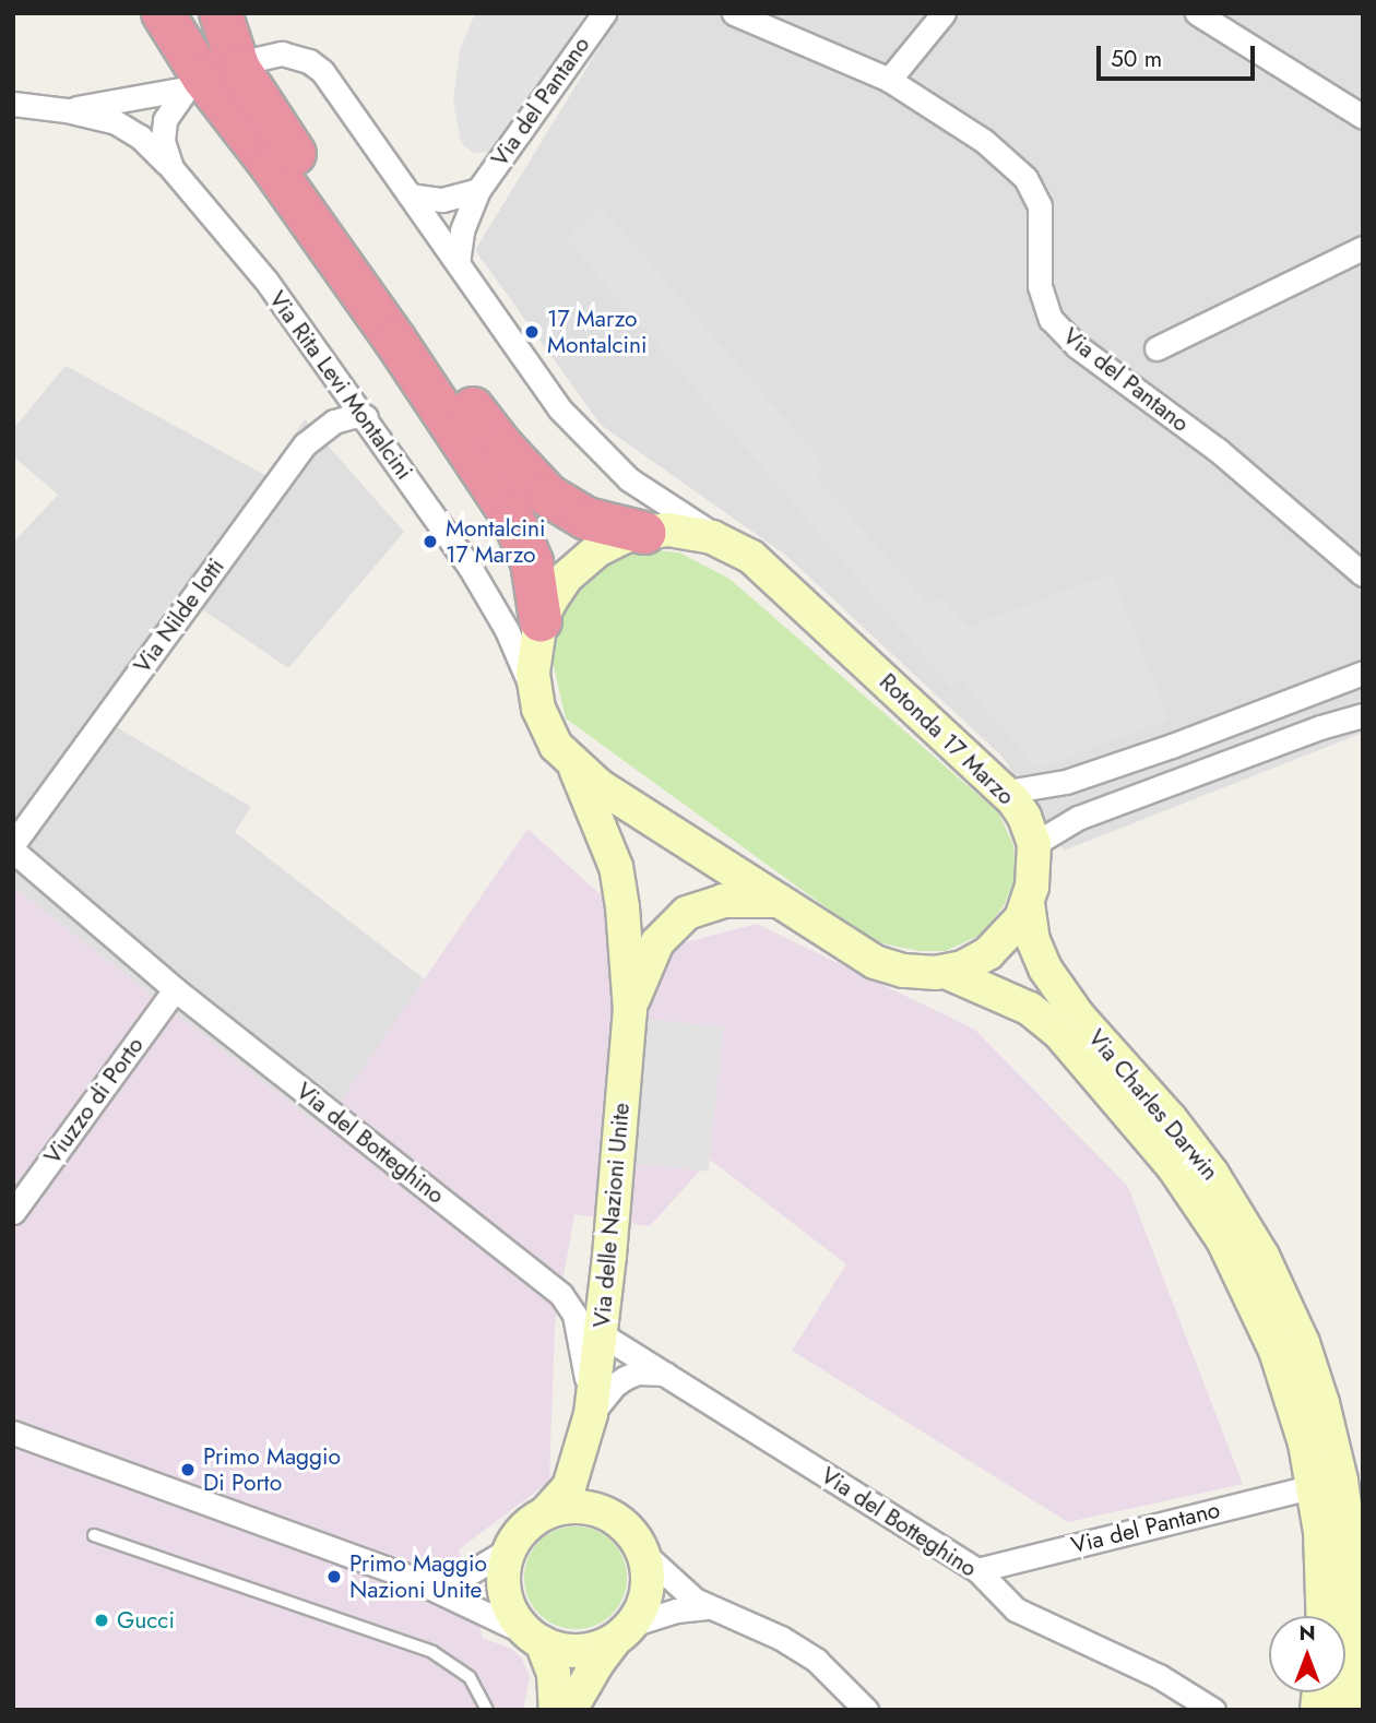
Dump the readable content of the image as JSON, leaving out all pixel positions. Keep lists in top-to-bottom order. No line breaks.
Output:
{"streets":{"main road":["Rotonda 17 Marzo","Via Charles Darwin","Via delle Nazioni Unite"],"street":["Via del Pantano","Via Rita Levi Montalcini","Via Nilde Iotti","Viuzzo di Porto","Via del Botteghino"]},"crossings":[["Via del Pantano","Via Charles Darwin"],["Via del Pantano","Via del Botteghino"],["Via Rita Levi Montalcini","Via Nilde Iotti"],["Via Rita Levi Montalcini","Rotonda 17 Marzo"],["Rotonda 17 Marzo","Via Charles Darwin"],["Rotonda 17 Marzo","Via delle Nazioni Unite"],["Viuzzo di Porto","Via del Botteghino"],["Via del Botteghino","Via delle Nazioni Unite"]],"places":["17 Marzo Montalcini","Montalcini 17 Marzo","Primo Maggio Di Porto","Primo Maggio Nazioni Unite","Gucci"],"scale_bar":"50 m","north":"top"}
